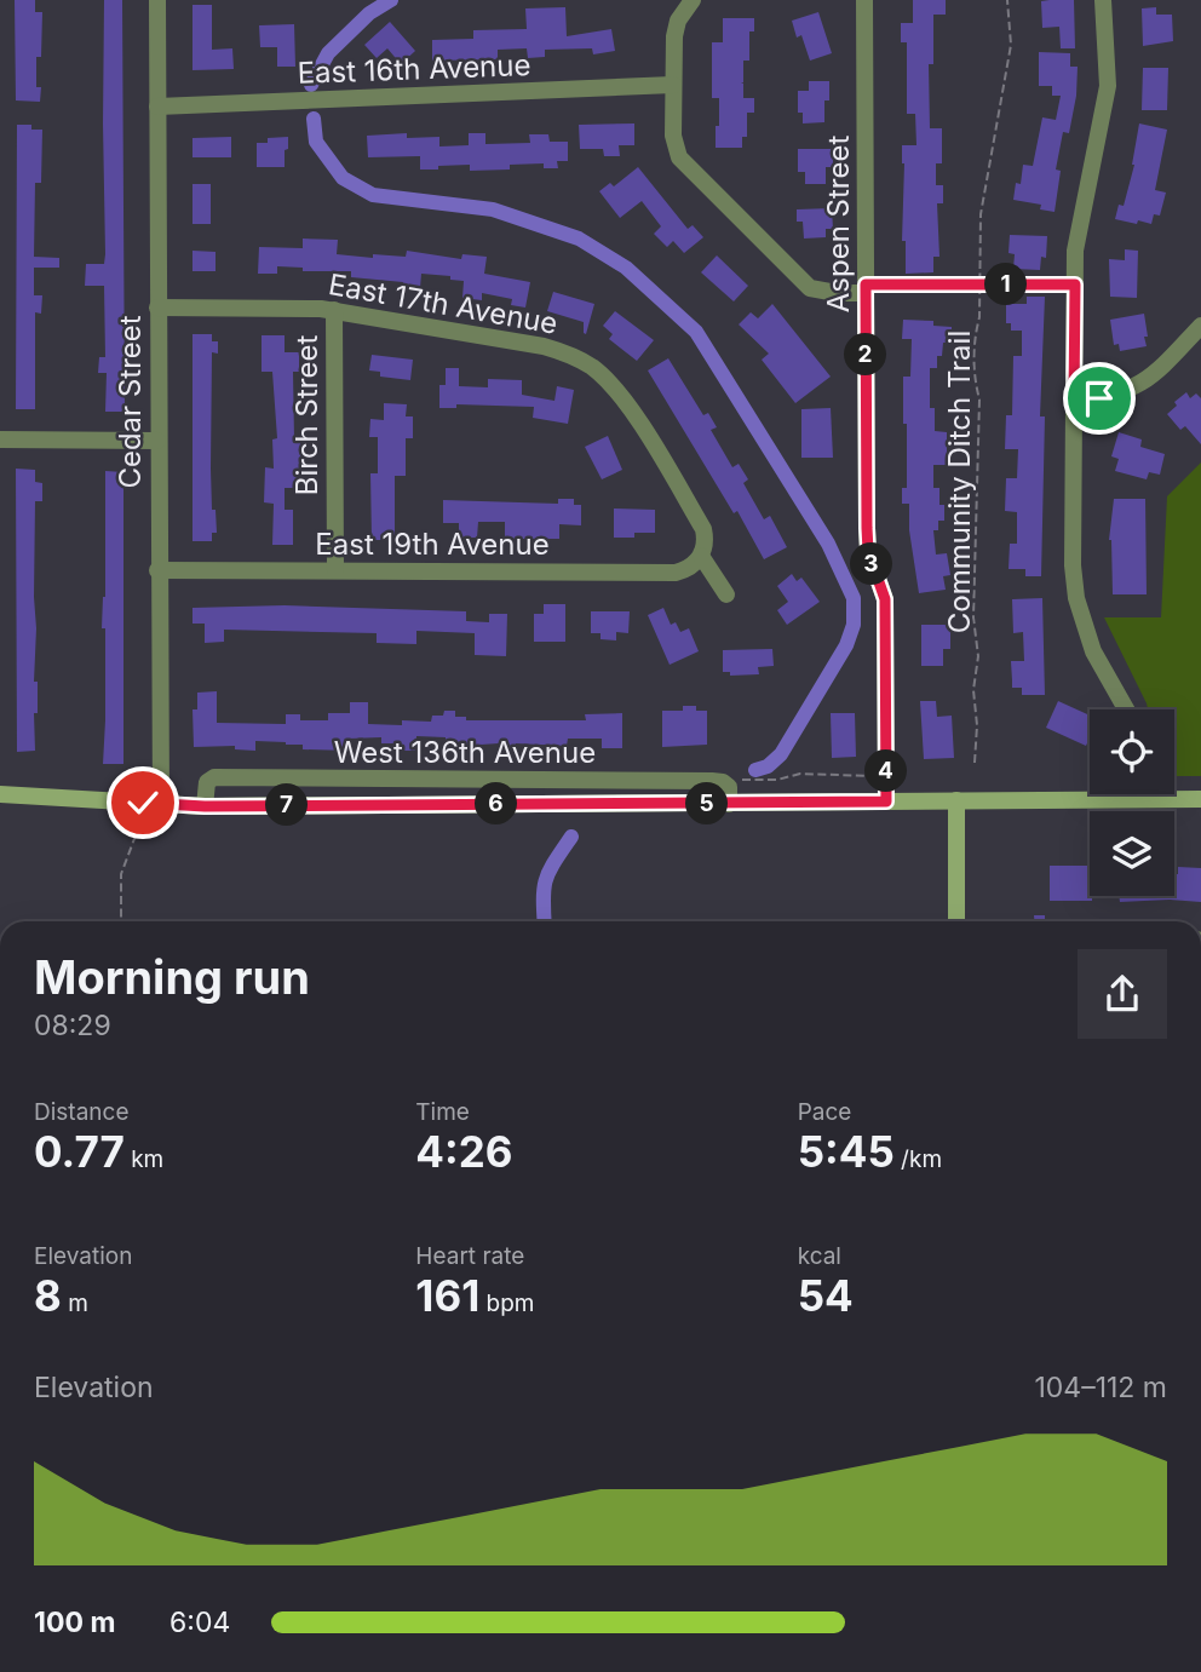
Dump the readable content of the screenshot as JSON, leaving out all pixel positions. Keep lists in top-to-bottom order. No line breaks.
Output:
{"streets":{"main road":["West 136th Avenue"],"street":["East 16th Avenue","Aspen Street","East 17th Avenue","Cedar Street","Birch Street","East 19th Avenue"],"path":["Community Ditch Trail"]},"crossings":[["East 16th Avenue","Cedar Street"],["Aspen Street","West 136th Avenue"],["East 17th Avenue","Cedar Street"],["East 17th Avenue","Birch Street"],["East 17th Avenue","East 19th Avenue"],["Cedar Street","East 19th Avenue"],["Cedar Street","West 136th Avenue"],["Birch Street","East 19th Avenue"]],"page":{"pins":["1","2","3","4","5","6","7"],"heading":["Morning run","08:29"],"stats":[["Distance","0.77 km"],["Time","4:26"],["Pace","5:45 /km"],["Elevation","8 m"],["Heart rate","161 bpm"],["kcal","54"]],"chart":["Elevation","104–112 m"],"list":[{"name":"100 m","note":"6:04"}]}}
